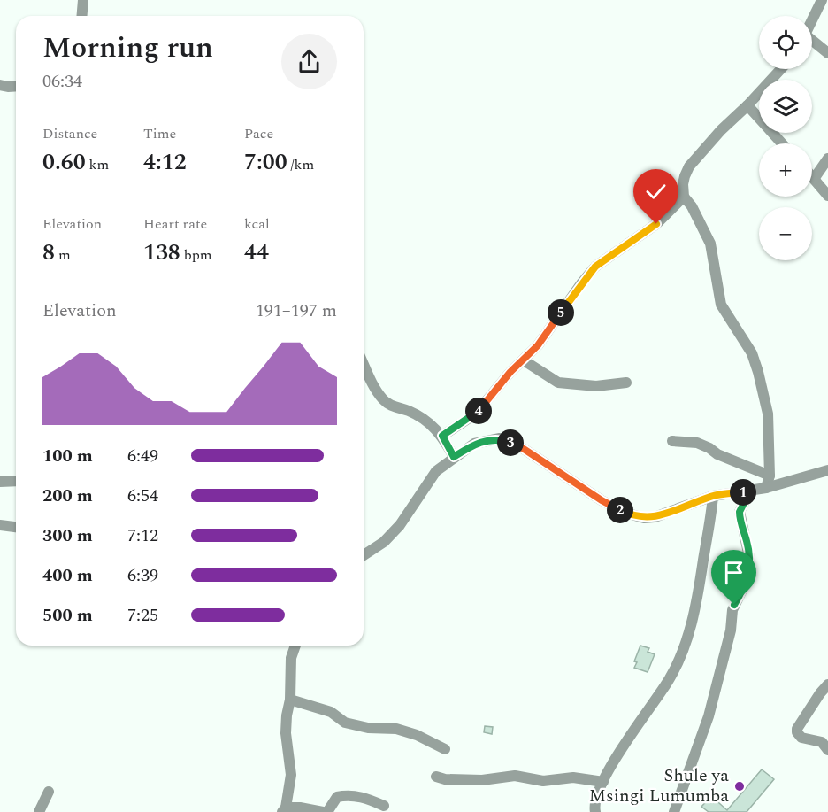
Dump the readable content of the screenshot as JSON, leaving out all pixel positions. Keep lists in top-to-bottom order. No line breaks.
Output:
{"places":["Shule ya Msingi Lumumba"],"page":{"map_buttons":["+","−"],"heading":["Morning run","06:34"],"stats":[["Distance","0.60 km"],["Time","4:12"],["Pace","7:00 /km"],["Elevation","8 m"],["Heart rate","138 bpm"],["kcal","44"]],"chart":["Elevation","191–197 m"],"pins":["5","4","3","1","2"],"list":[{"name":"100 m","note":"6:49"},{"name":"200 m","note":"6:54"},{"name":"300 m","note":"7:12"},{"name":"400 m","note":"6:39"},{"name":"500 m","note":"7:25"}]}}
